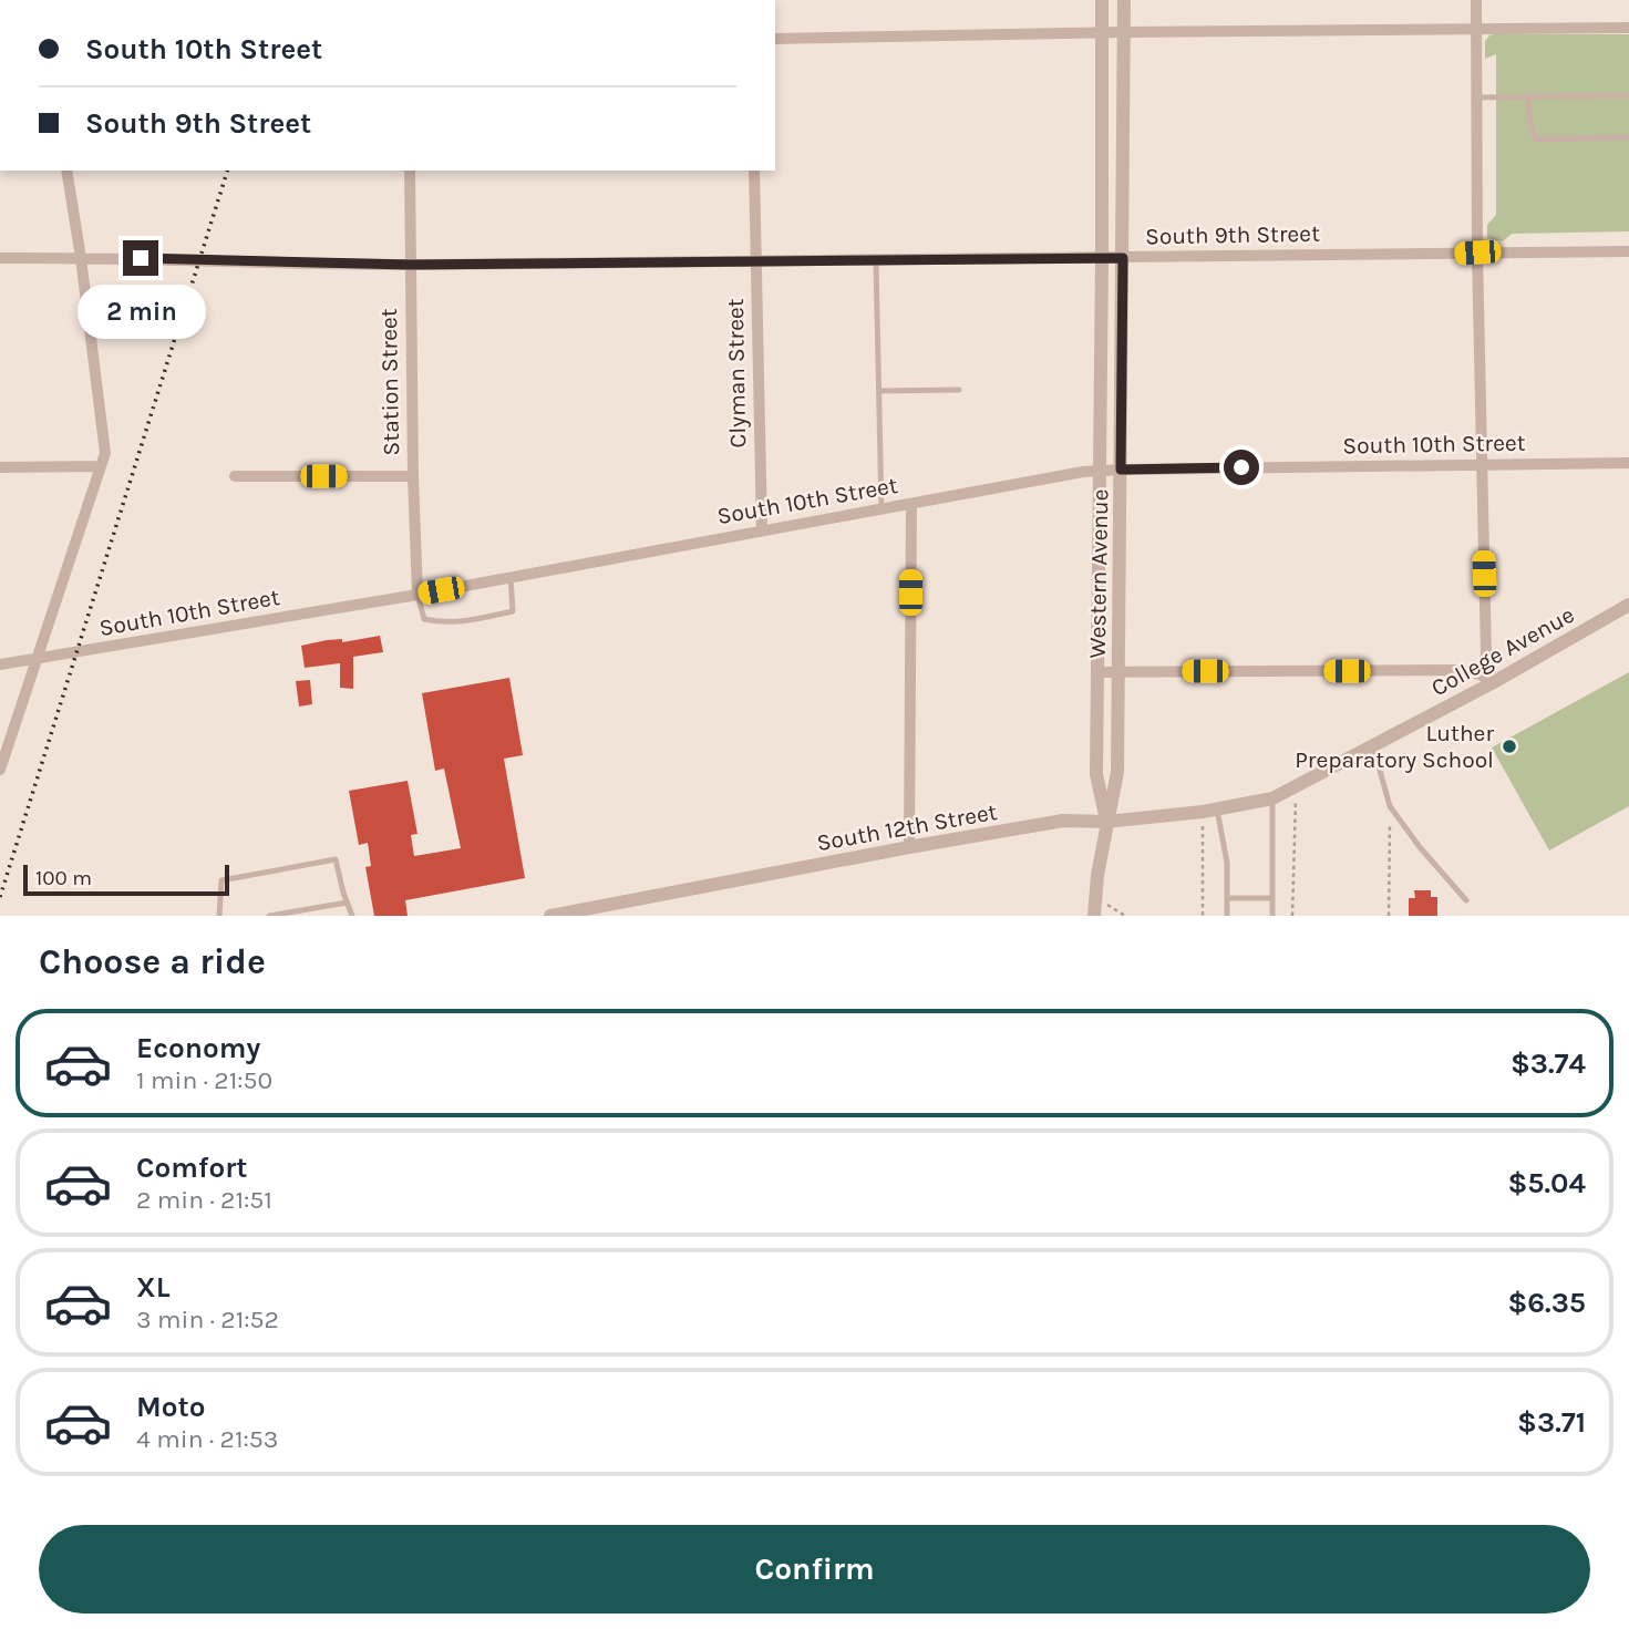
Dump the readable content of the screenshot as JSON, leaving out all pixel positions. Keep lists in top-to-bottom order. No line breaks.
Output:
{"streets":{"street":["South 9th Street","Clyman Street","Station Street","South 10th Street","Western Avenue","College Avenue","South 12th Street"]},"crossings":[["South 9th Street","Clyman Street"],["South 9th Street","Station Street"],["South 9th Street","Western Avenue"],["Clyman Street","South 10th Street"],["Station Street","South 10th Street"],["South 10th Street","Western Avenue"],["Western Avenue","South 12th Street"],["College Avenue","South 12th Street"]],"places":["Luther Preparatory School"],"scale_bar":"100 m","page":{"banner":["South 10th Street","South 9th Street"],"bubble":"2 min","scale":"100 m","heading":"Choose a ride","list":[{"name":"Economy","note":"1 min · 21:50","value":"$3.74"},{"name":"Comfort","note":"2 min · 21:51","value":"$5.04"},{"name":"XL","note":"3 min · 21:52","value":"$6.35"},{"name":"Moto","note":"4 min · 21:53","value":"$3.71"}],"buttons":"Confirm"}}
